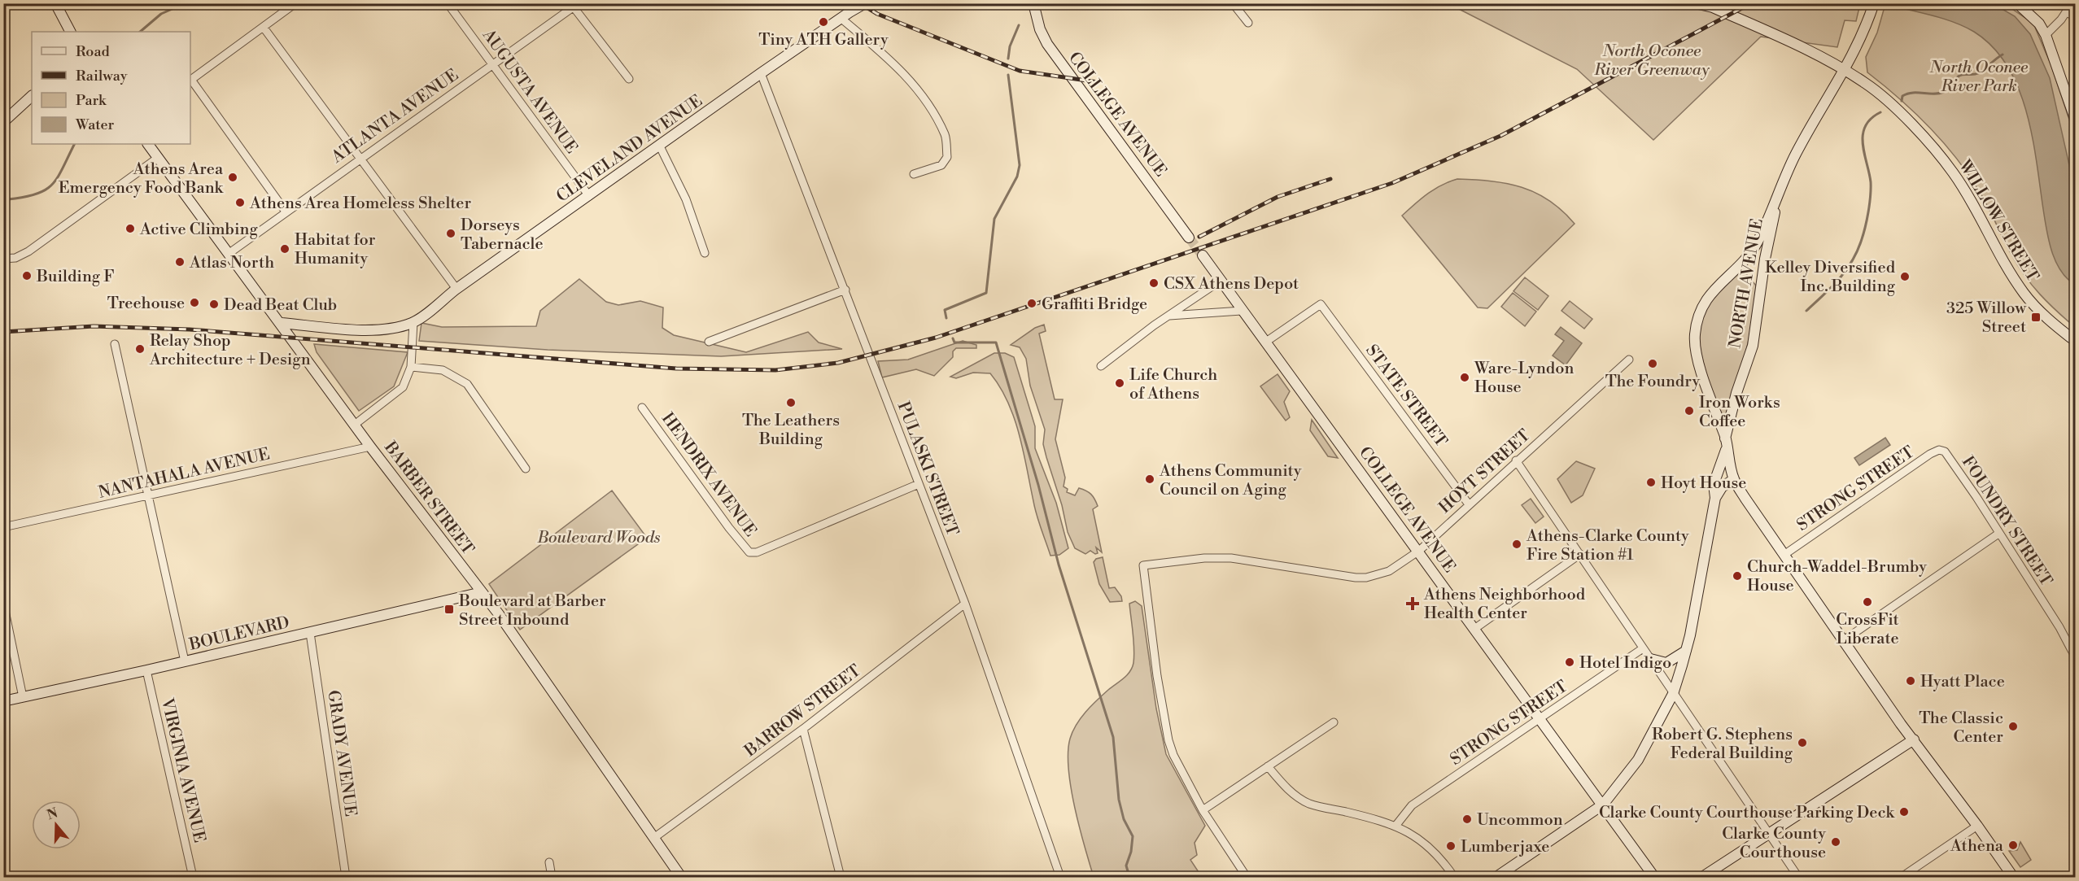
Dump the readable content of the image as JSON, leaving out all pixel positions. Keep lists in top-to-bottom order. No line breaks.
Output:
{"streets":{"street":["AUGUSTA AVENUE","COLLEGE AVENUE","ATLANTA AVENUE","CLEVELAND AVENUE","WILLOW STREET","NORTH AVENUE","STATE STREET","PULASKI STREET","HOYT STREET","NANTAHALA AVENUE","HENDRIX AVENUE","STRONG STREET","BARBER STREET","FOUNDRY STREET","BOULEVARD","BARROW STREET","GRADY AVENUE","VIRGINIA AVENUE"]},"crossings":[["AUGUSTA AVENUE","ATLANTA AVENUE"],["AUGUSTA AVENUE","CLEVELAND AVENUE"],["COLLEGE AVENUE","STATE STREET"],["COLLEGE AVENUE","HOYT STREET"],["COLLEGE AVENUE","STRONG STREET"],["ATLANTA AVENUE","BARBER STREET"],["CLEVELAND AVENUE","PULASKI STREET"],["CLEVELAND AVENUE","BARBER STREET"],["WILLOW STREET","NORTH AVENUE"],["STATE STREET","HOYT STREET"],["PULASKI STREET","HENDRIX AVENUE"],["PULASKI STREET","BARROW STREET"],["NANTAHALA AVENUE","BARBER STREET"],["STRONG STREET","FOUNDRY STREET"],["BARBER STREET","BOULEVARD"],["BARBER STREET","BARROW STREET"],["BOULEVARD","GRADY AVENUE"],["BOULEVARD","VIRGINIA AVENUE"]],"parks":["North Oconee River Greenway","North Oconee River Park","Boulevard Woods"],"places":{"other":["Tiny ATH Gallery","Athens Area Emergency Food Bank","Athens Area Homeless Shelter","Active Climbing","Dorseys Tabernacle","Habitat for Humanity","Atlas North","Building F","Kelley Diversified Inc. Building","CSX Athens Depot","Treehouse","Graffiti Bridge","Dead Beat Club","Relay Shop Architecture + Design","The Foundry","Ware-Lyndon House","Life Church of Athens","The Leathers Building","Iron Works Coffee","Athens Community Council on Aging","Hoyt House","Athens-Clarke County Fire Station #1","Church-Waddel-Brumby House","CrossFit Liberate","Hotel Indigo","Hyatt Place","The Classic Center","Robert G. Stephens Federal Building","Clarke County Courthouse Parking Deck","Uncommon","Clarke County Courthouse","Athena","Lumberjaxe"],"transit":["325 Willow Street","Boulevard at Barber Street Inbound"],"health":["Athens Neighborhood Health Center"]},"legend":["Road","Railway","Park","Water"],"north":"top"}
